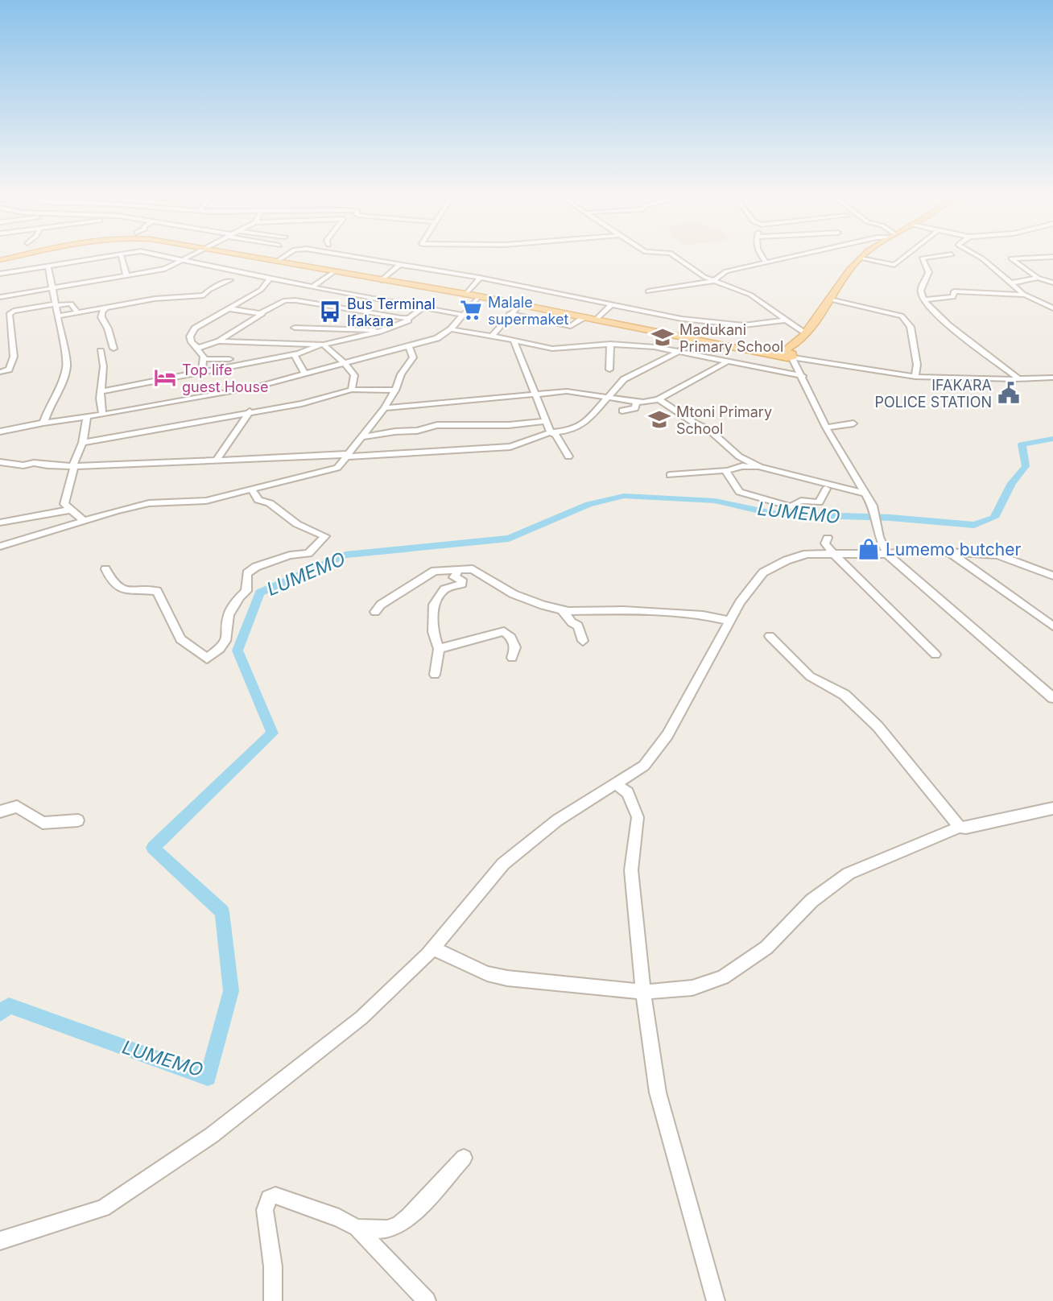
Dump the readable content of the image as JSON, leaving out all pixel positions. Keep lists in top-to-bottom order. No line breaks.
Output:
{"water":["LUMEMO"],"places":{"supermarket":["Malale supermaket"],"bus stop":["Bus Terminal Ifakara"],"school or university":["Madukani Primary School","Mtoni Primary School"],"hotel":["Top life guest House"],"public building":["IFAKARA POLICE STATION"],"shop":["Lumemo butcher"]}}
